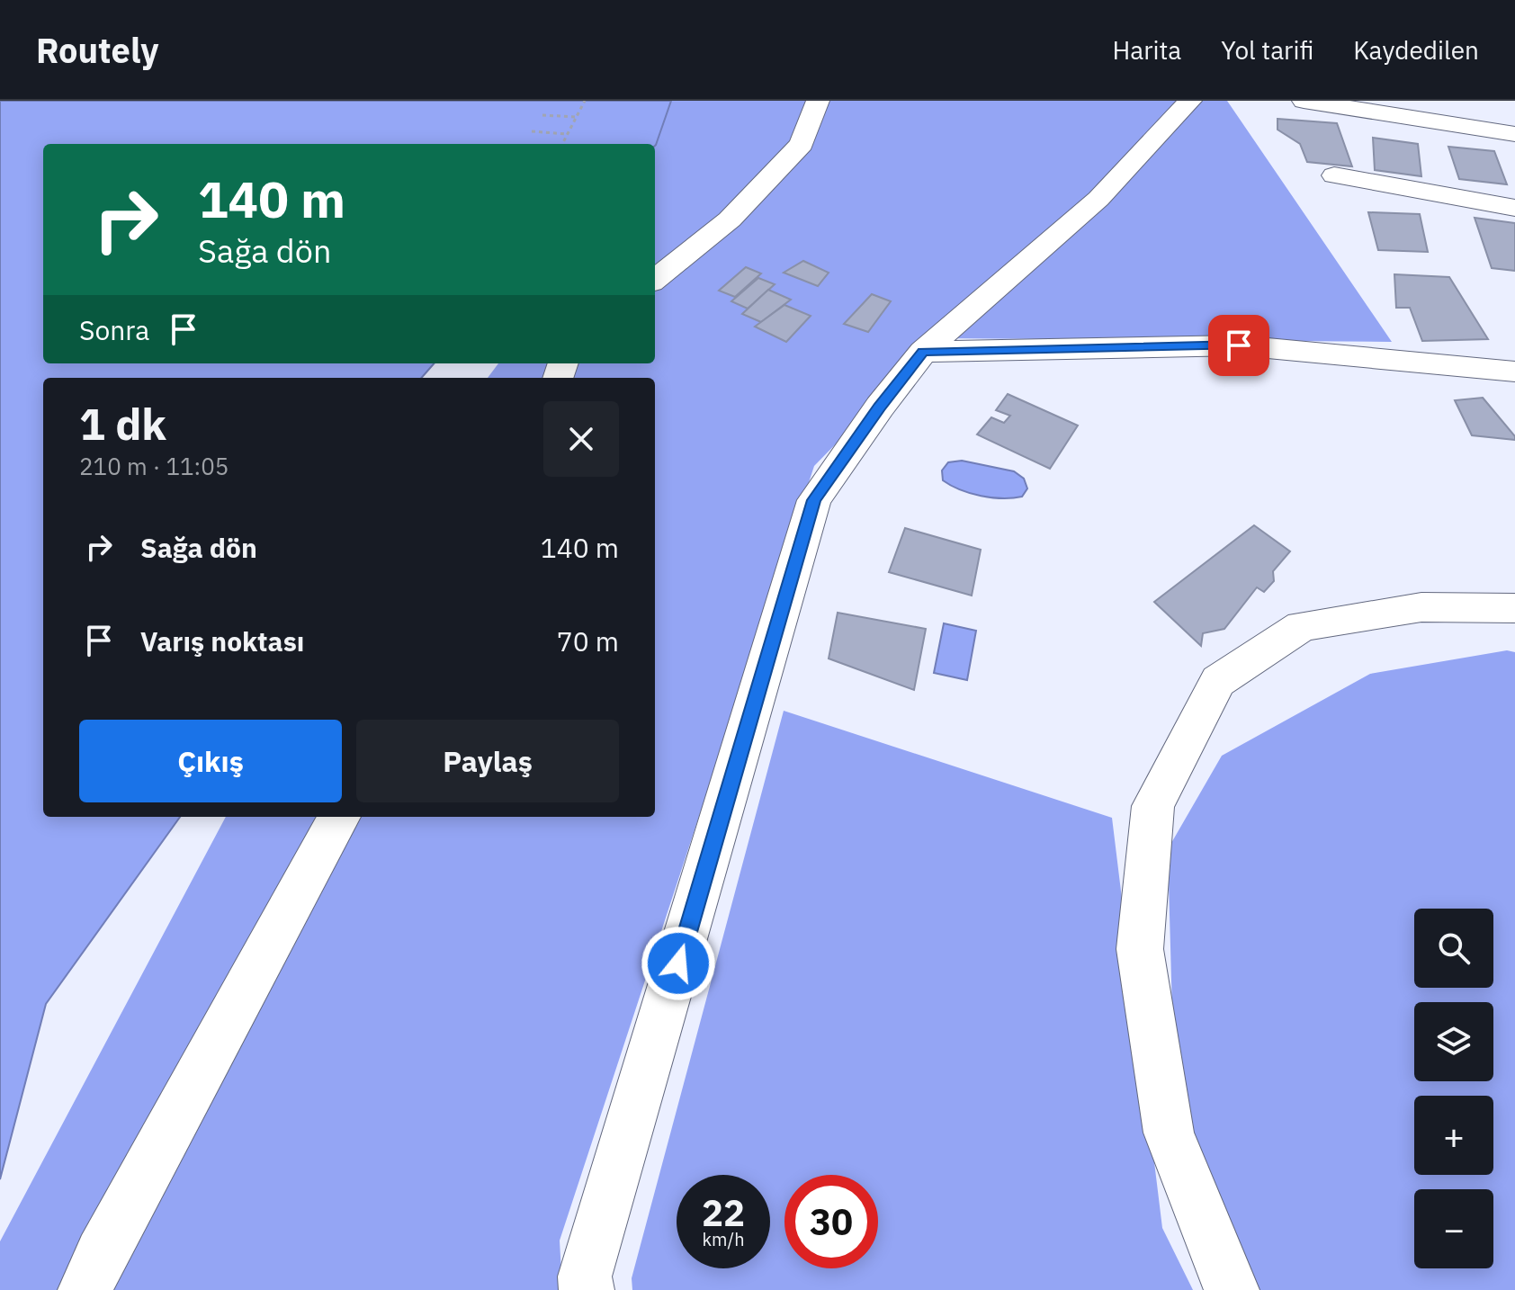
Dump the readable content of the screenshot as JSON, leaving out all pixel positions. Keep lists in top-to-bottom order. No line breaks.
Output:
{"page":{"header":"Routely","nav":["Harita","Yol tarifi","Kaydedilen"],"turn":["140 m","Sağa dön"],"then":"Sonra","heading":["1 dk","210 m · 11:05"],"list":[{"name":"Sağa dön","value":"140 m"},{"name":"Varış noktası","value":"70 m"}],"buttons":["Çıkış","Paylaş"],"map_buttons":["+","−"],"speed":"22 km/h","limit":"30"}}
